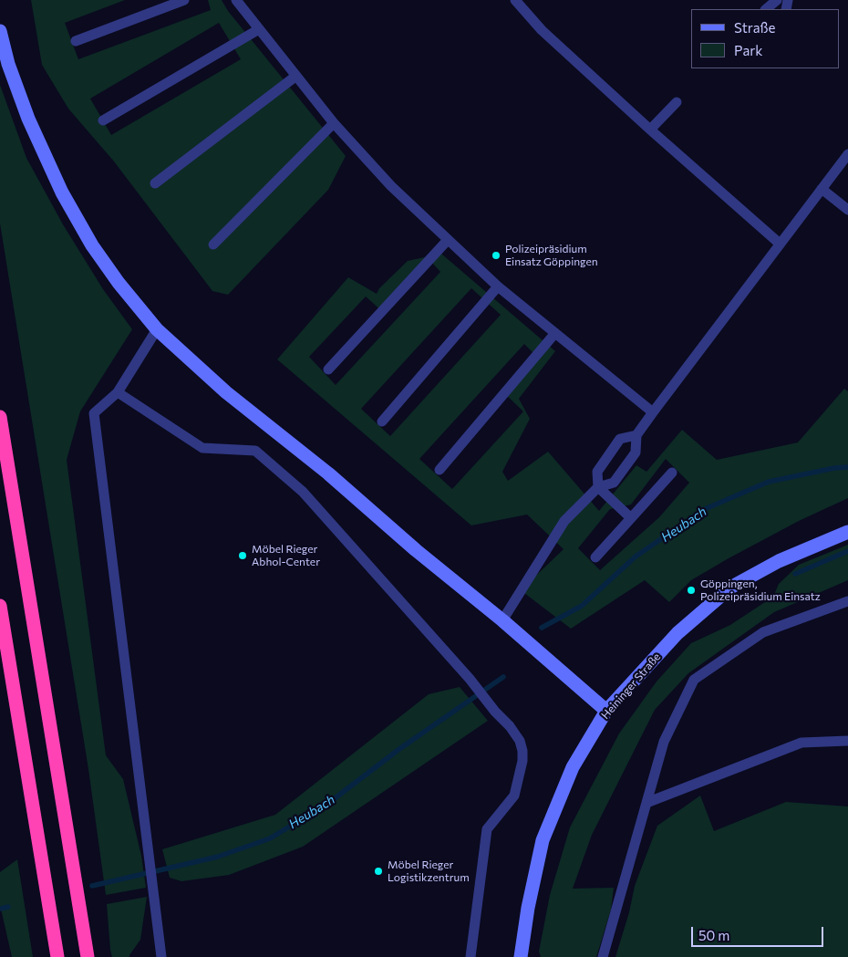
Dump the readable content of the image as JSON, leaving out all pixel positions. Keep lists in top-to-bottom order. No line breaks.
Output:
{"streets":{"main road":["Heininger Straße"]},"water":["Heubach"],"places":["Polizeipräsidium Einsatz Göppingen","Möbel Rieger Abhol-Center","Göppingen, Polizeipräsidium Einsatz","Möbel Rieger Logistikzentrum"],"legend":["Straße","Park"],"scale_bar":"50 m"}
